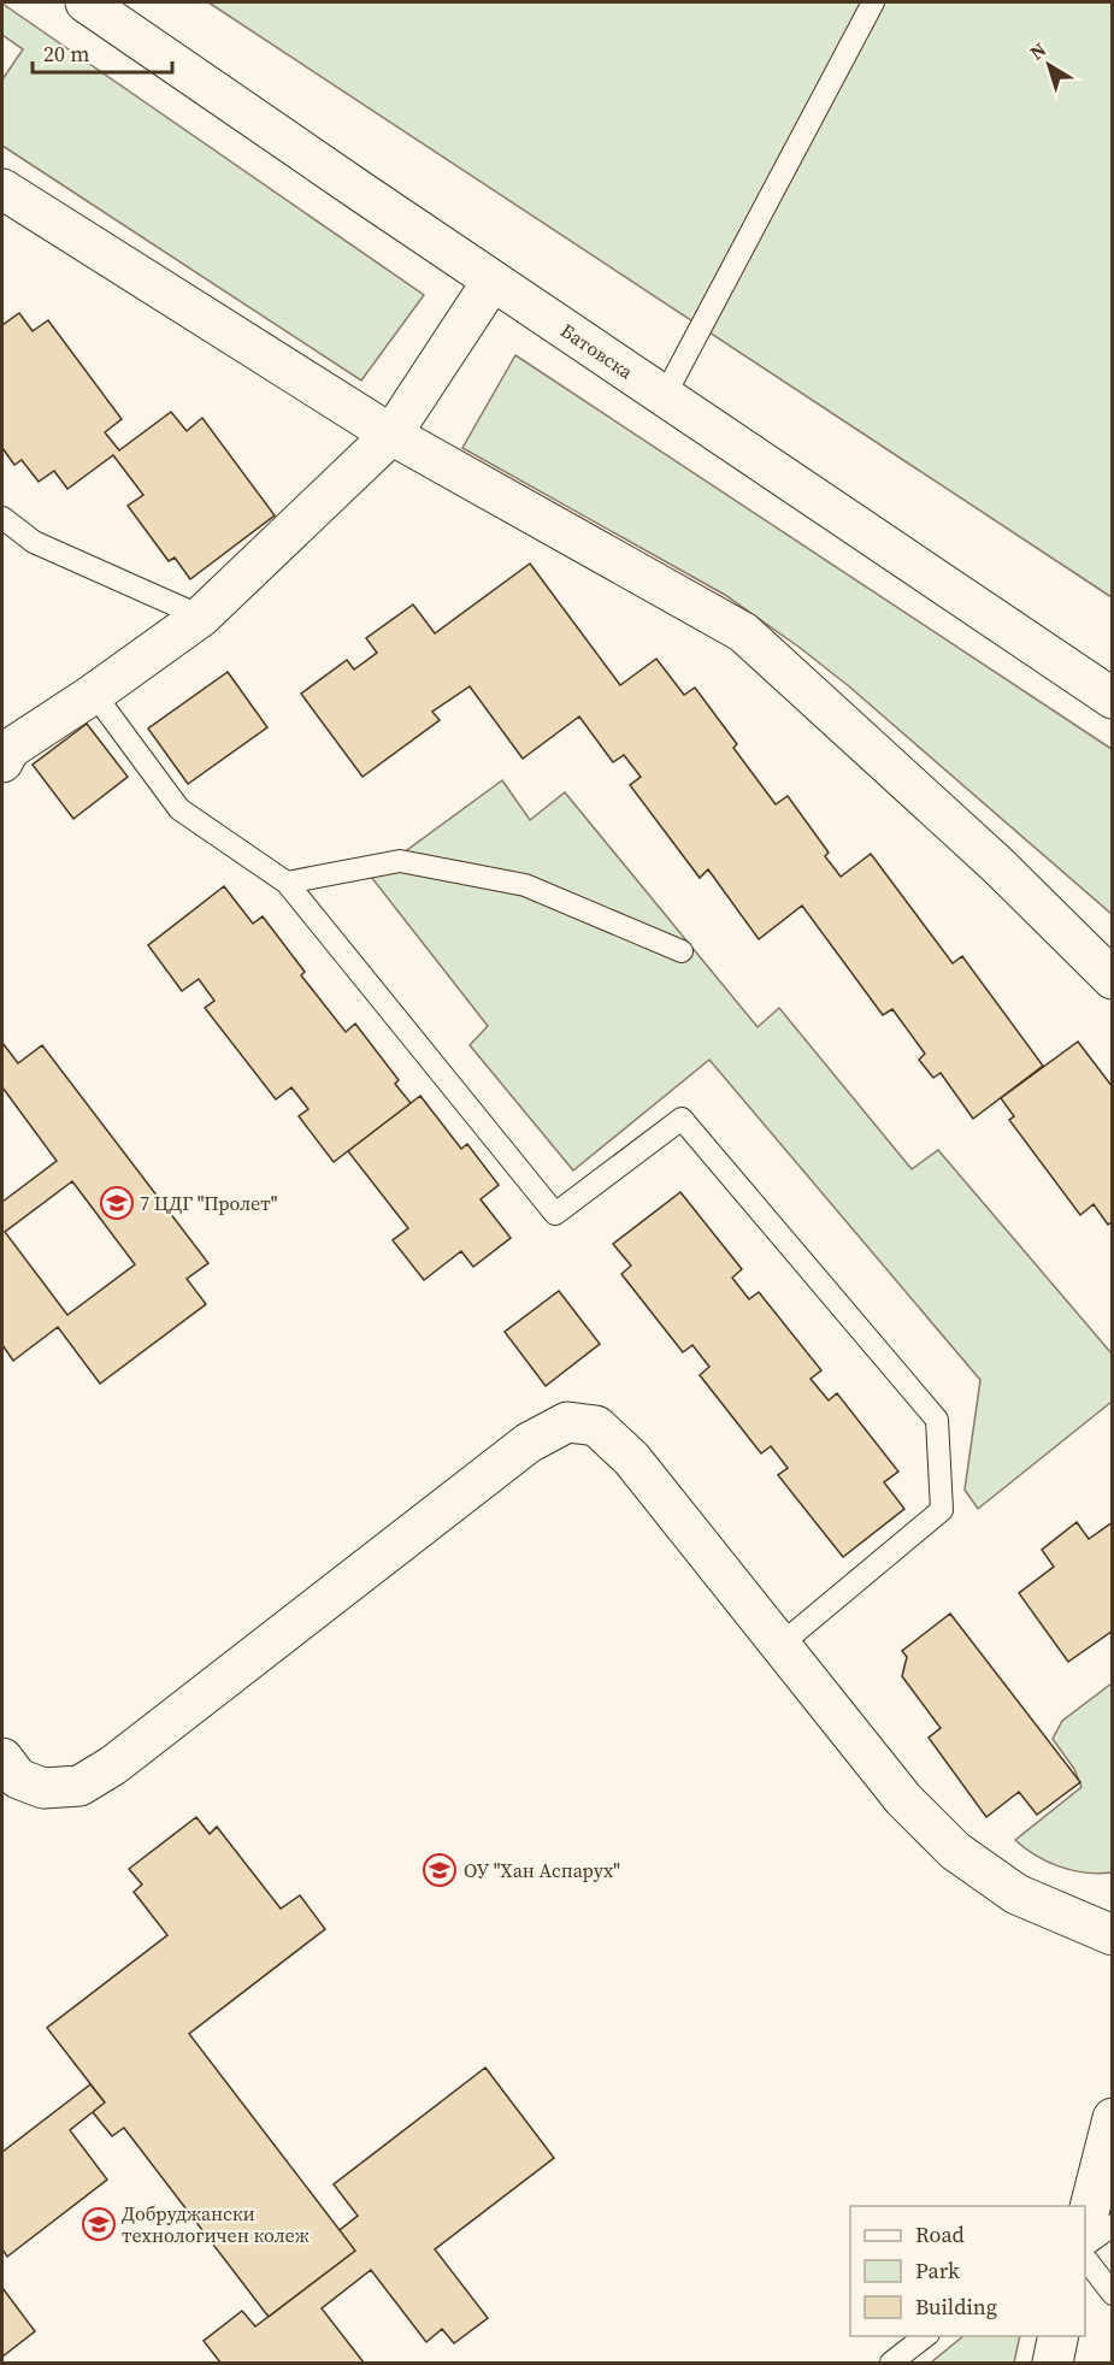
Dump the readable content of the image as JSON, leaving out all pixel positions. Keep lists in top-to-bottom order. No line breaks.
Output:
{"streets":{"street":["Батовска"]},"places":{"school or university":["7 ЦДГ \"Пролет\"","ОУ \"Хан Аспарух\"","Добруджански технологичен колеж"]},"legend":["Road","Park","Building"],"scale_bar":"20 m","north":"top left"}
